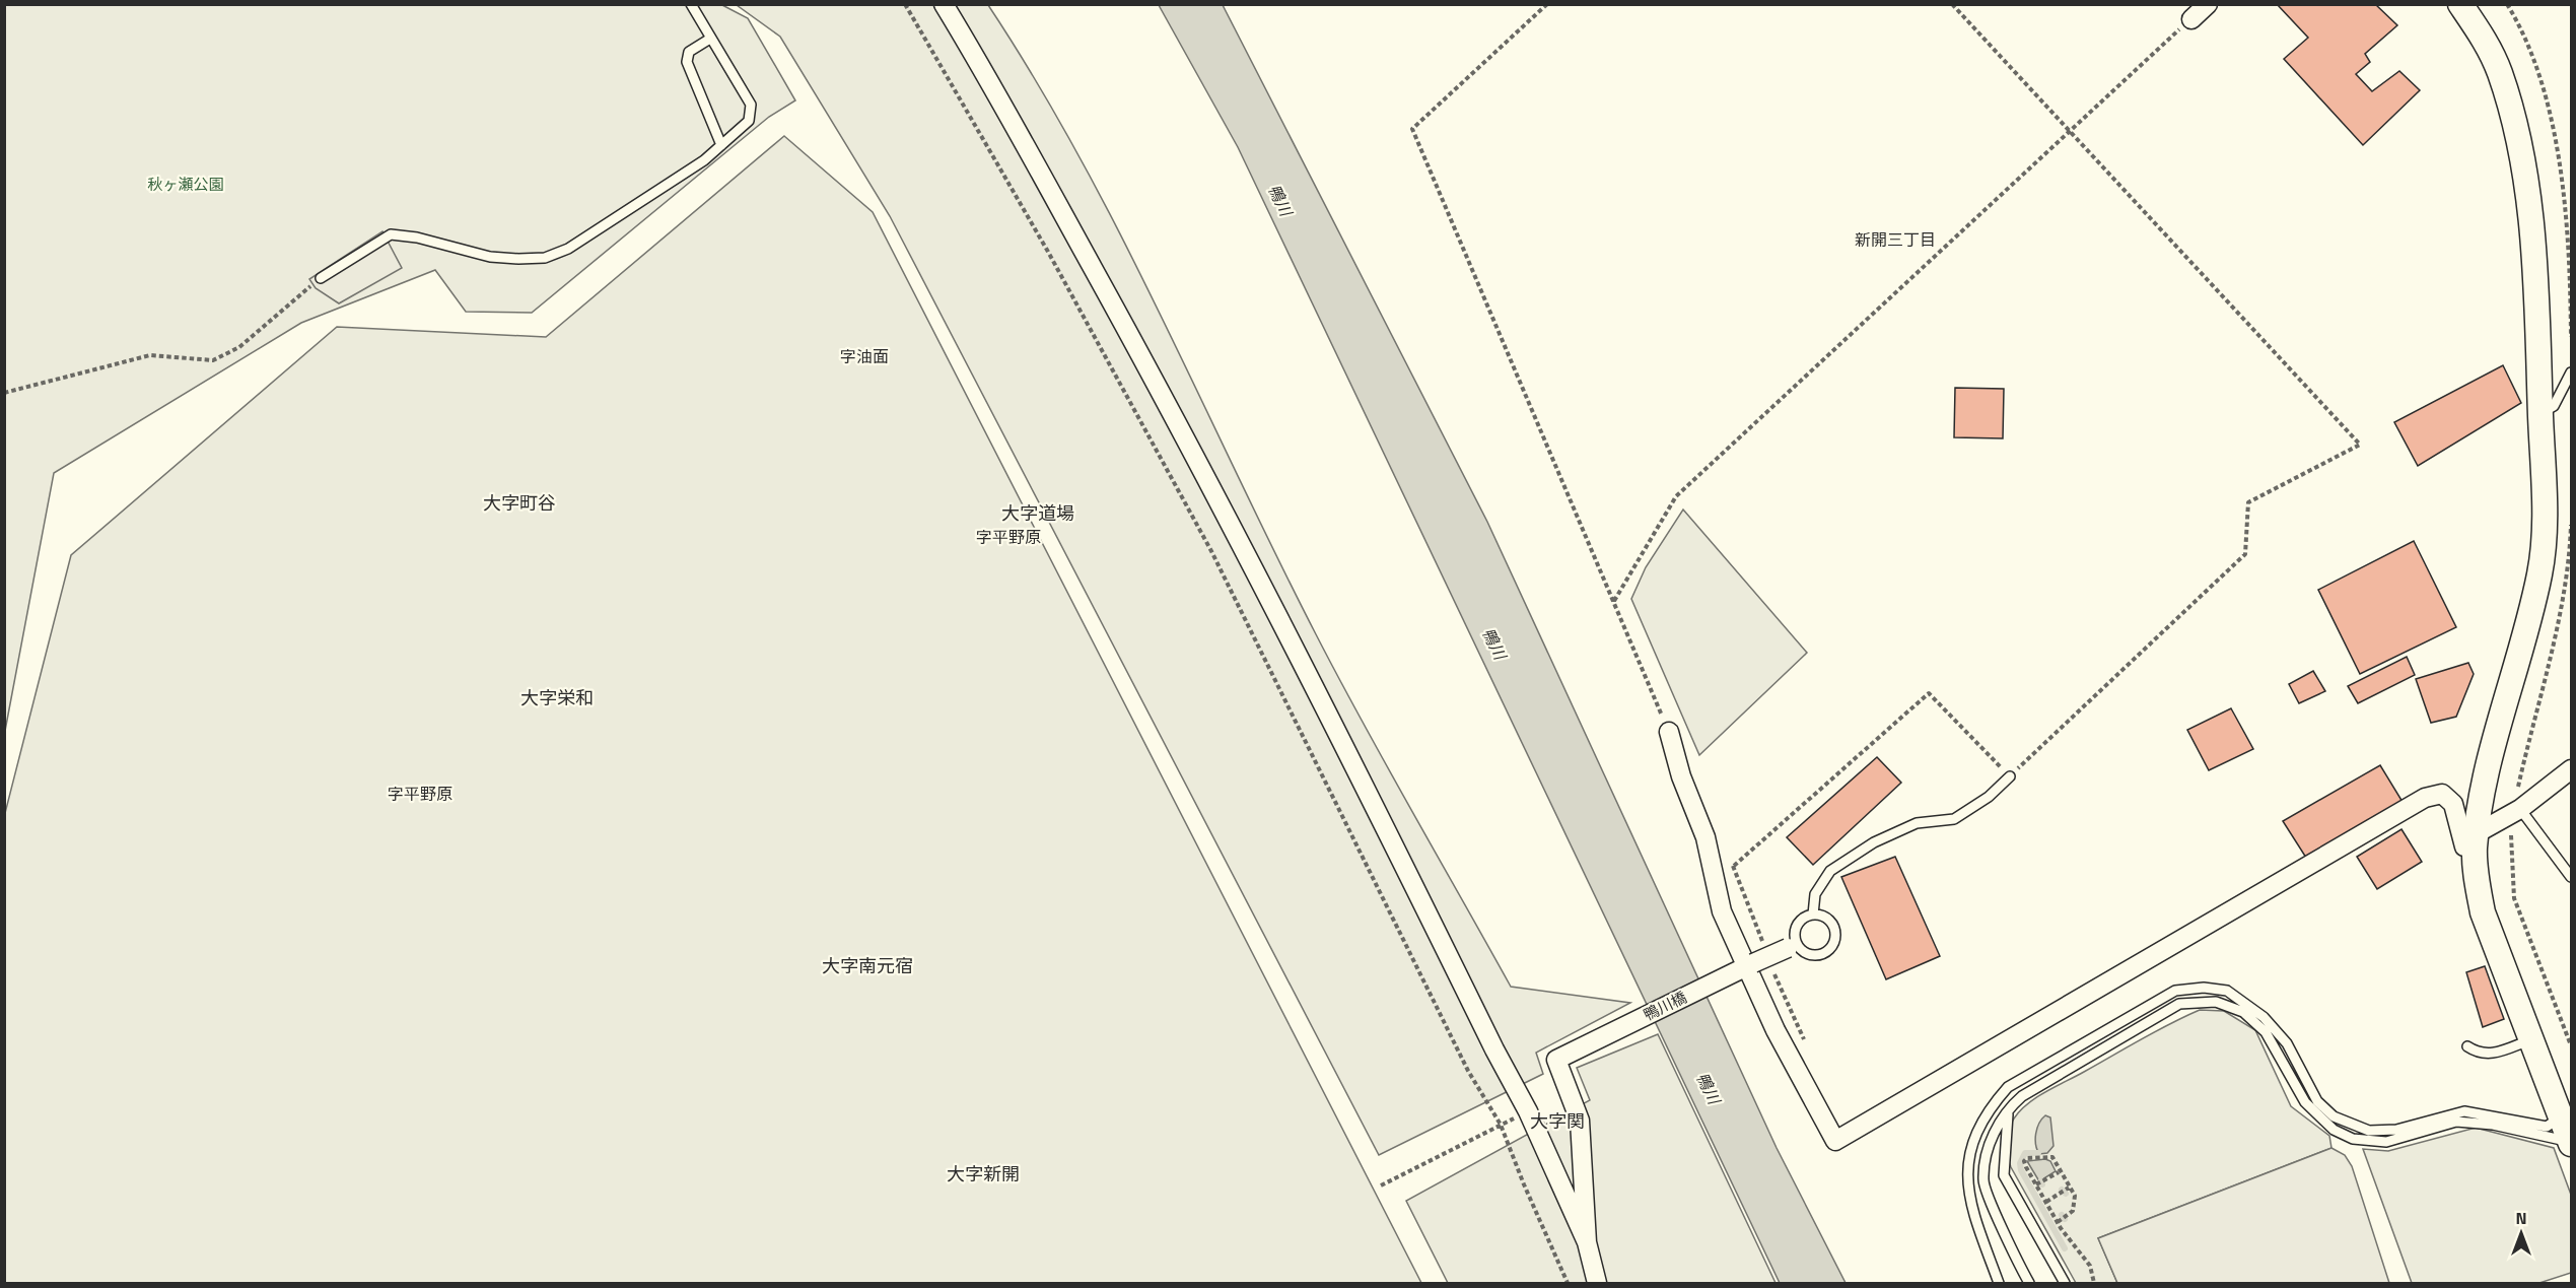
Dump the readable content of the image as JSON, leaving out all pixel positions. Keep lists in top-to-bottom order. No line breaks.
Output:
{"streets":{"street":["鴨川橋"]},"districts":["新開三丁目","字油面","大字町谷","大字道場","字平野原","大字栄和","字平野原","大字南元宿","大字関","大字新開"],"water":["鴨川"],"parks":["秋ヶ瀬公園"],"north":"top"}
